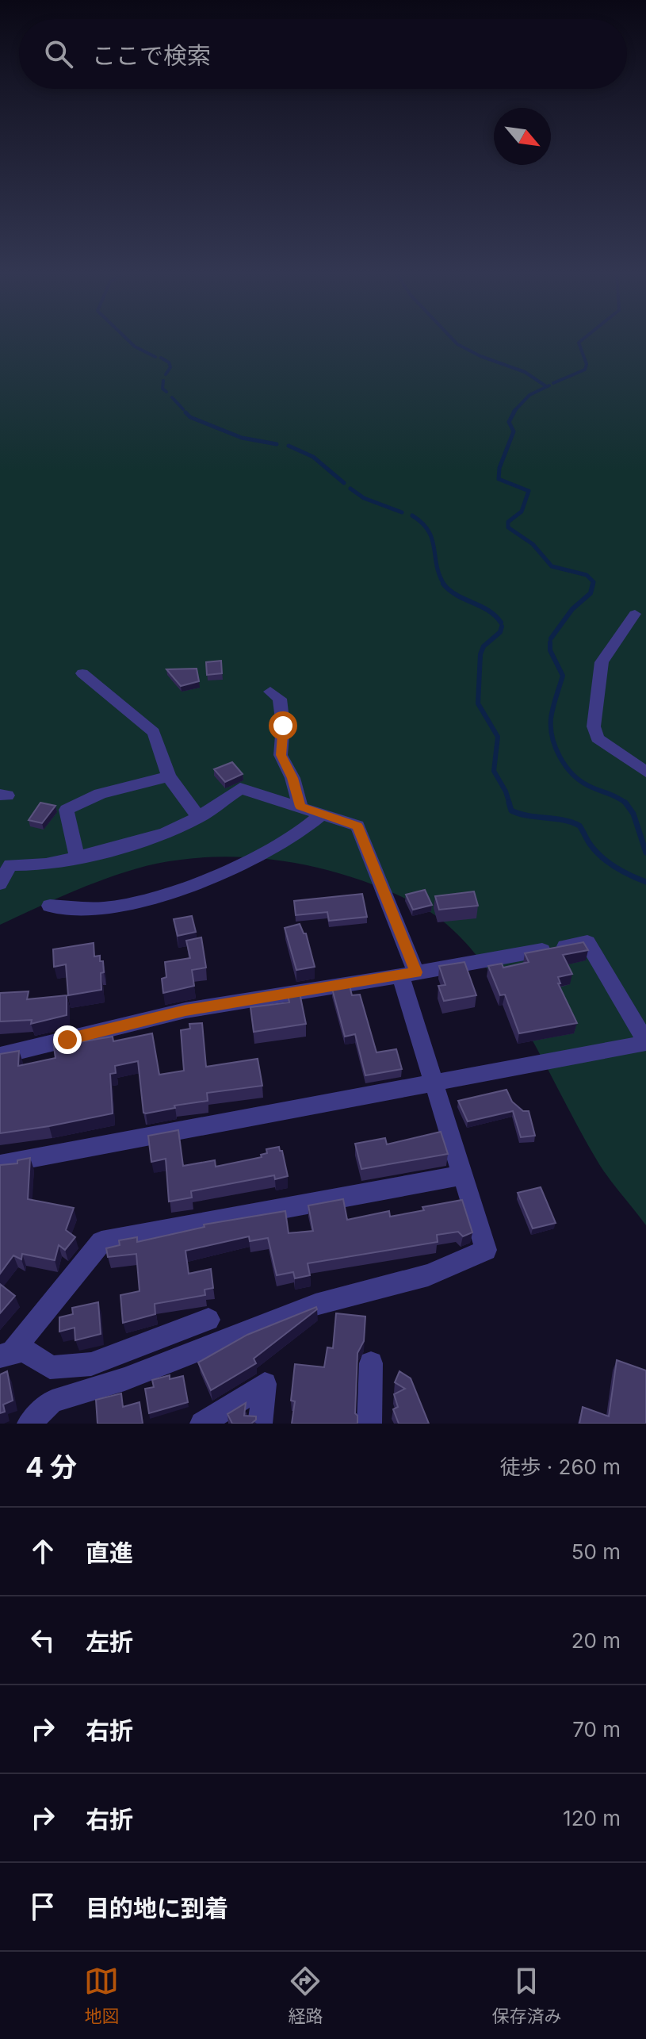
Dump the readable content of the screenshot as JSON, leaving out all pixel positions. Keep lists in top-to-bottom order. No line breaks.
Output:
{"north":"bottom right","page":{"search":"ここで検索","heading":["4 分","徒歩 · 260 m"],"list":[["直進","50 m"],["左折","20 m"],["右折","70 m"],["右折","120 m"],"目的地に到着"],"nav":["地図","経路","保存済み"]}}
